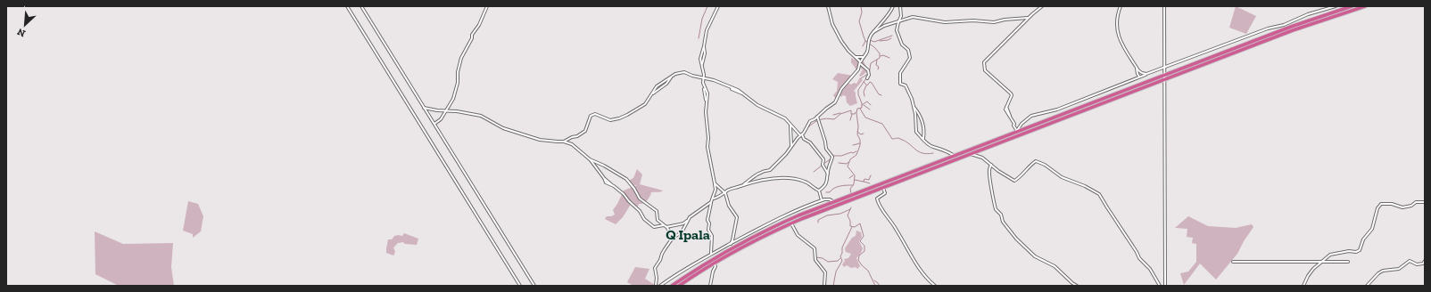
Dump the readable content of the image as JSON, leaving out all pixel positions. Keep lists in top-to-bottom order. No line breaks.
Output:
{"districts":["Q Ipala"],"north":"bottom left"}
